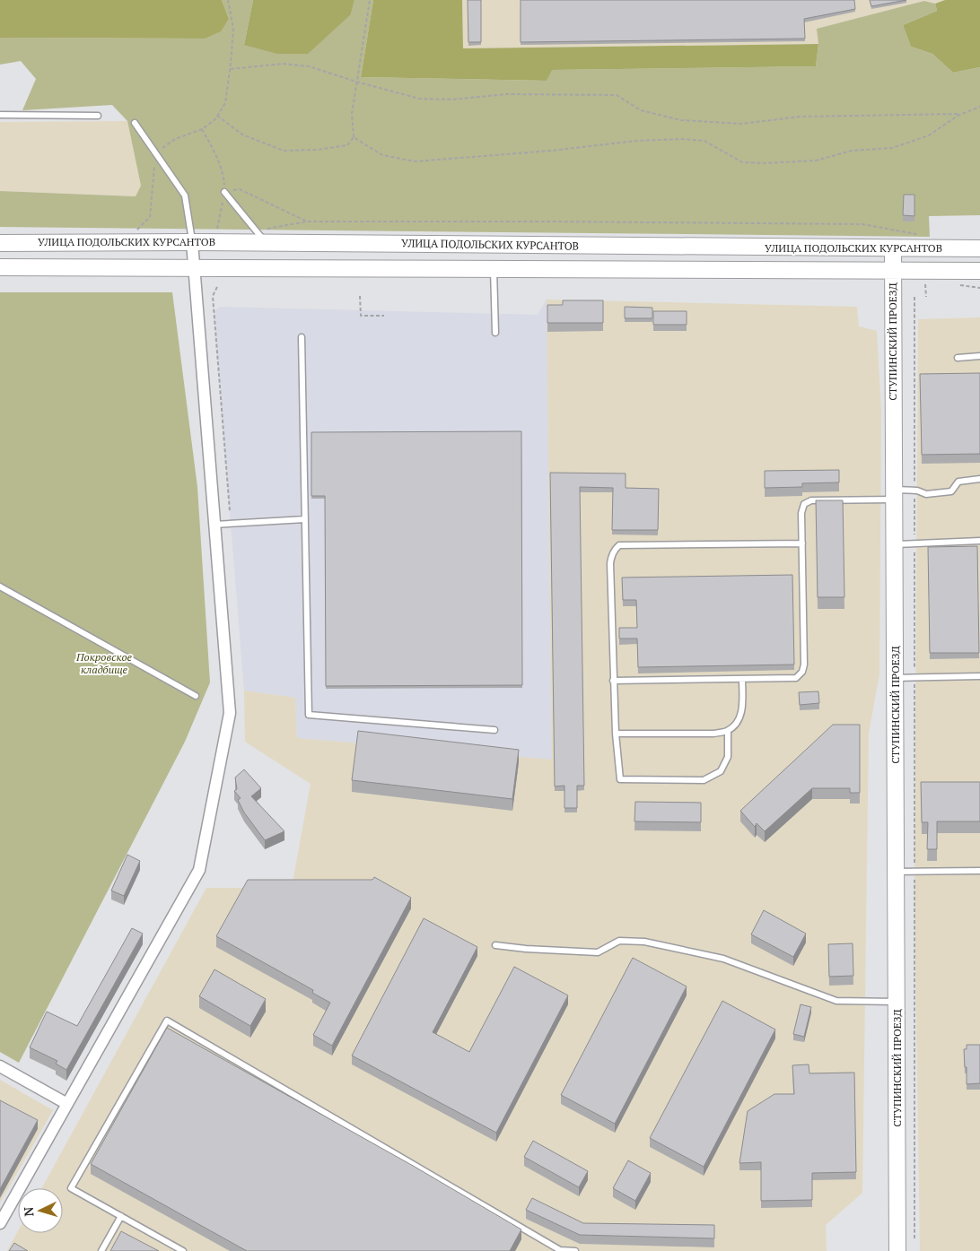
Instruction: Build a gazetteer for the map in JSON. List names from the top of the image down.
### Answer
{
  "streets": {
    "main road": ["УЛИЦА ПОДОЛЬСКИХ КУРСАНТОВ", "СТУПИНСКИЙ ПРОЕЗД"]
  },
  "crossings": [
    ["УЛИЦА ПОДОЛЬСКИХ КУРСАНТОВ", "СТУПИНСКИЙ ПРОЕЗД"]
  ],
  "parks": ["Покровское кладбище"],
  "north": "left"
}
